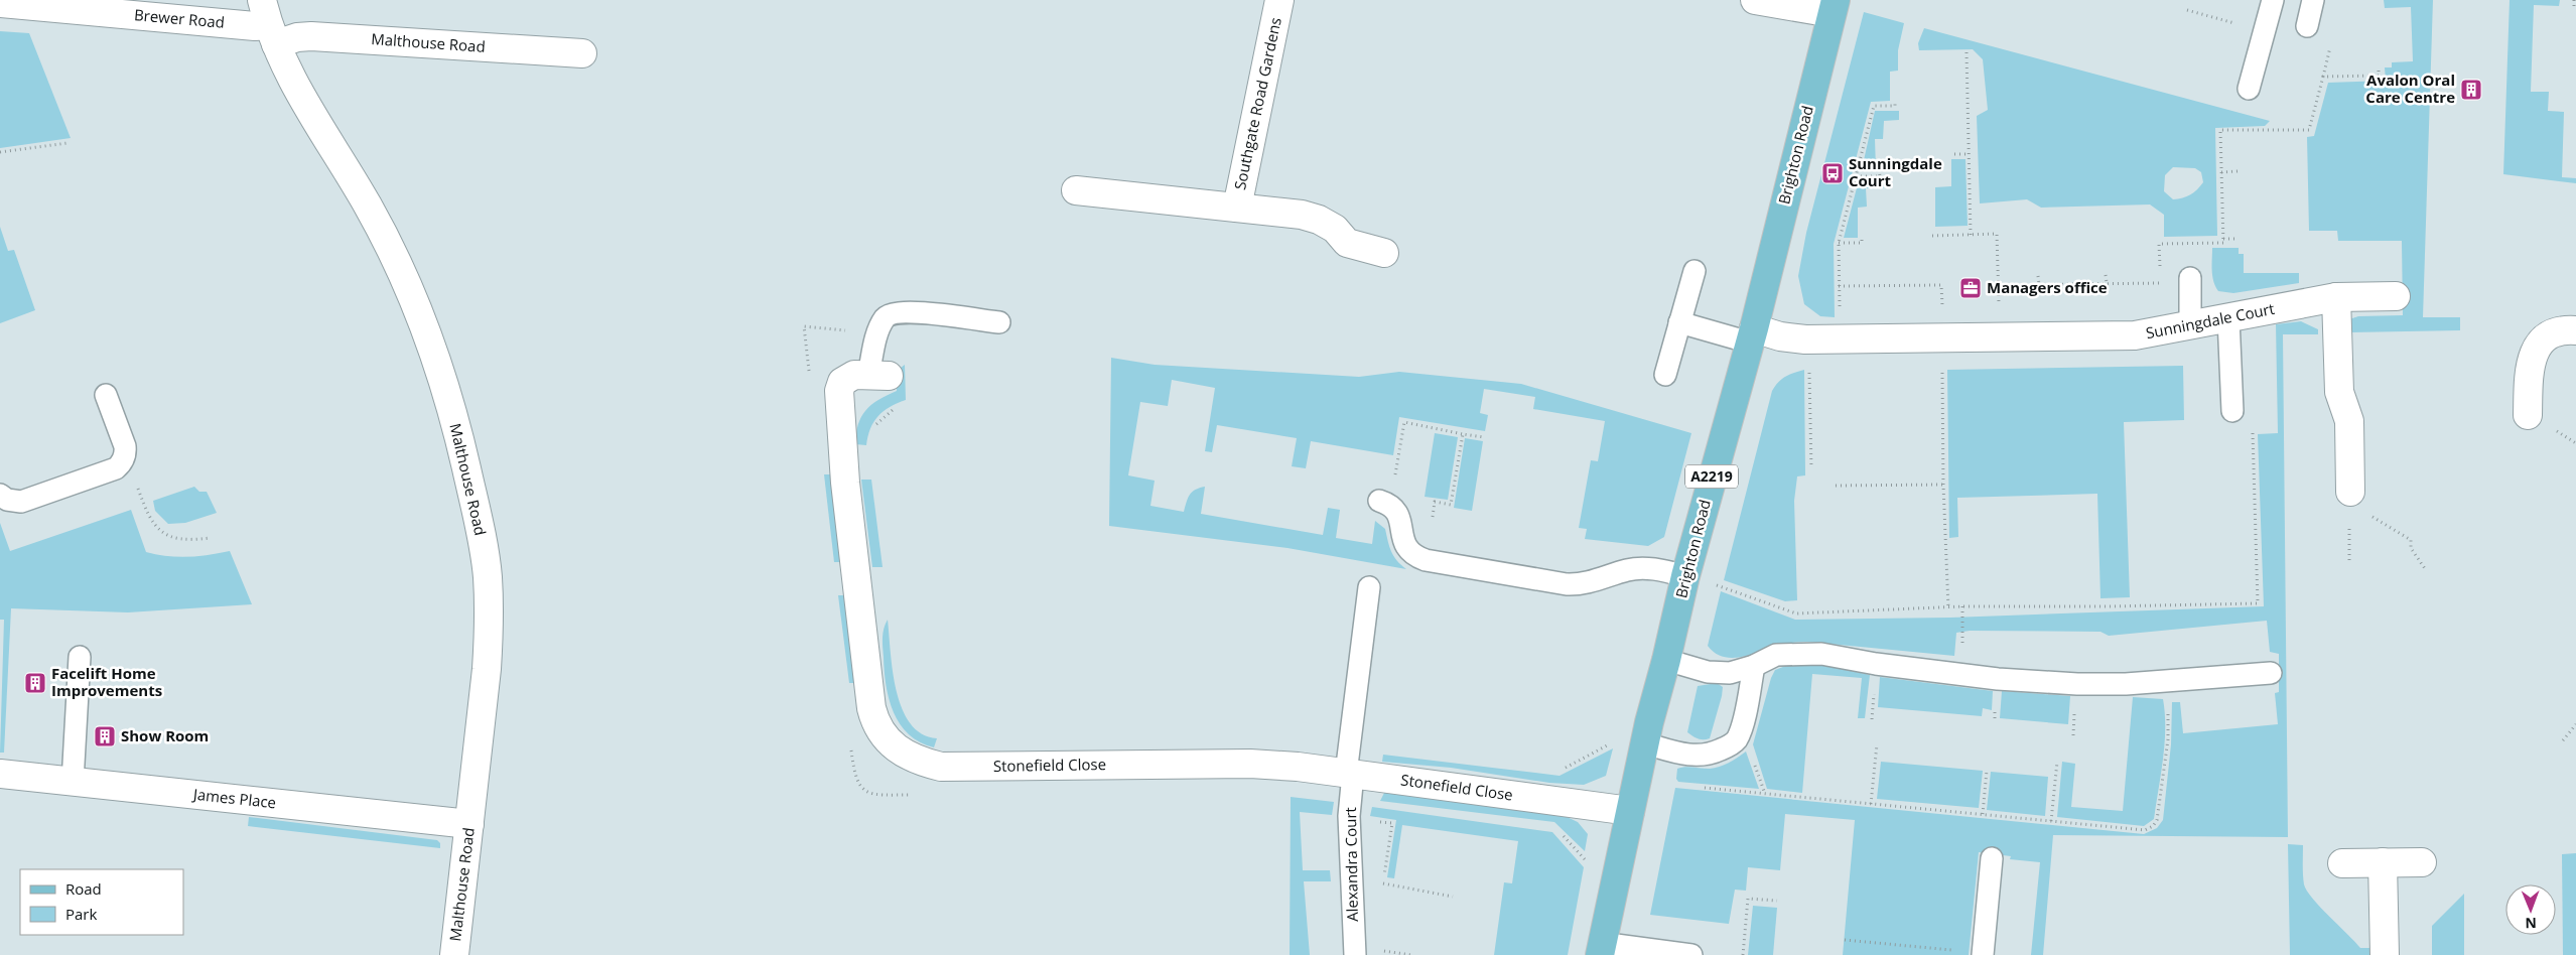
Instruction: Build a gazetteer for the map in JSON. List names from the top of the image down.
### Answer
{
  "streets": {
    "main road": ["Brighton Road", "A2219"],
    "street": [
      "Brewer Road",
      "Malthouse Road",
      "Southgate Road Gardens",
      "Sunningdale Court",
      "Stonefield Close",
      "James Place"
    ],
    "lane": ["Alexandra Court"]
  },
  "crossings": [
    ["Brewer Road", "Malthouse Road"],
    ["Malthouse Road", "James Place"],
    ["Brighton Road", "Sunningdale Court"],
    ["Brighton Road", "Stonefield Close"],
    ["Stonefield Close", "Alexandra Court"]
  ],
  "places": {
    "building": ["Avalon Oral Care Centre", "Facelift Home Improvements", "Show Room"],
    "bus stop": ["Sunningdale Court"],
    "office": ["Managers office"]
  },
  "legend": ["Road", "Park"],
  "north": "bottom"
}
